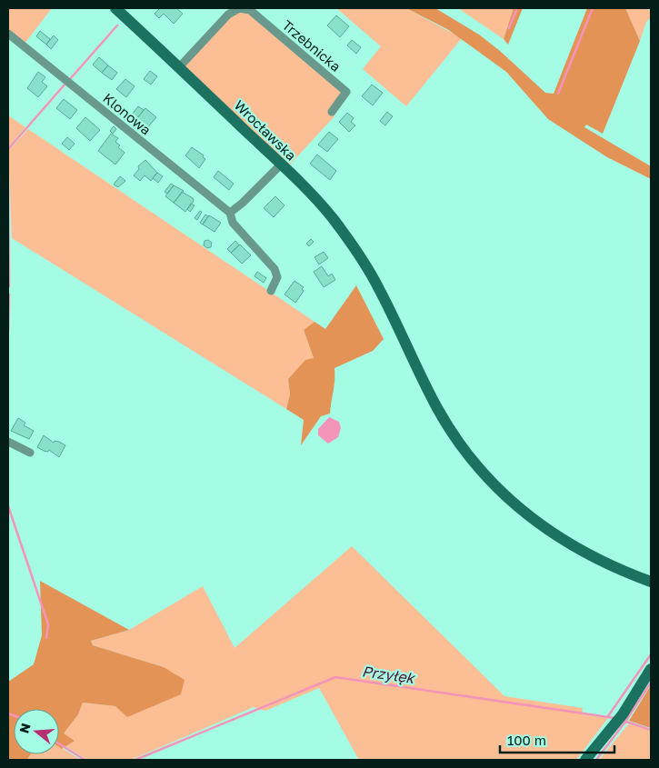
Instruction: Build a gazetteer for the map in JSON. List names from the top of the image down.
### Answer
{
  "streets": {
    "street": ["Trzebnicka", "Klonowa", "Wrocławska"]
  },
  "crossings": [
    ["Trzebnicka", "Wrocławska"]
  ],
  "water": ["Przyłęk"],
  "scale_bar": "100 m",
  "north": "left"
}
